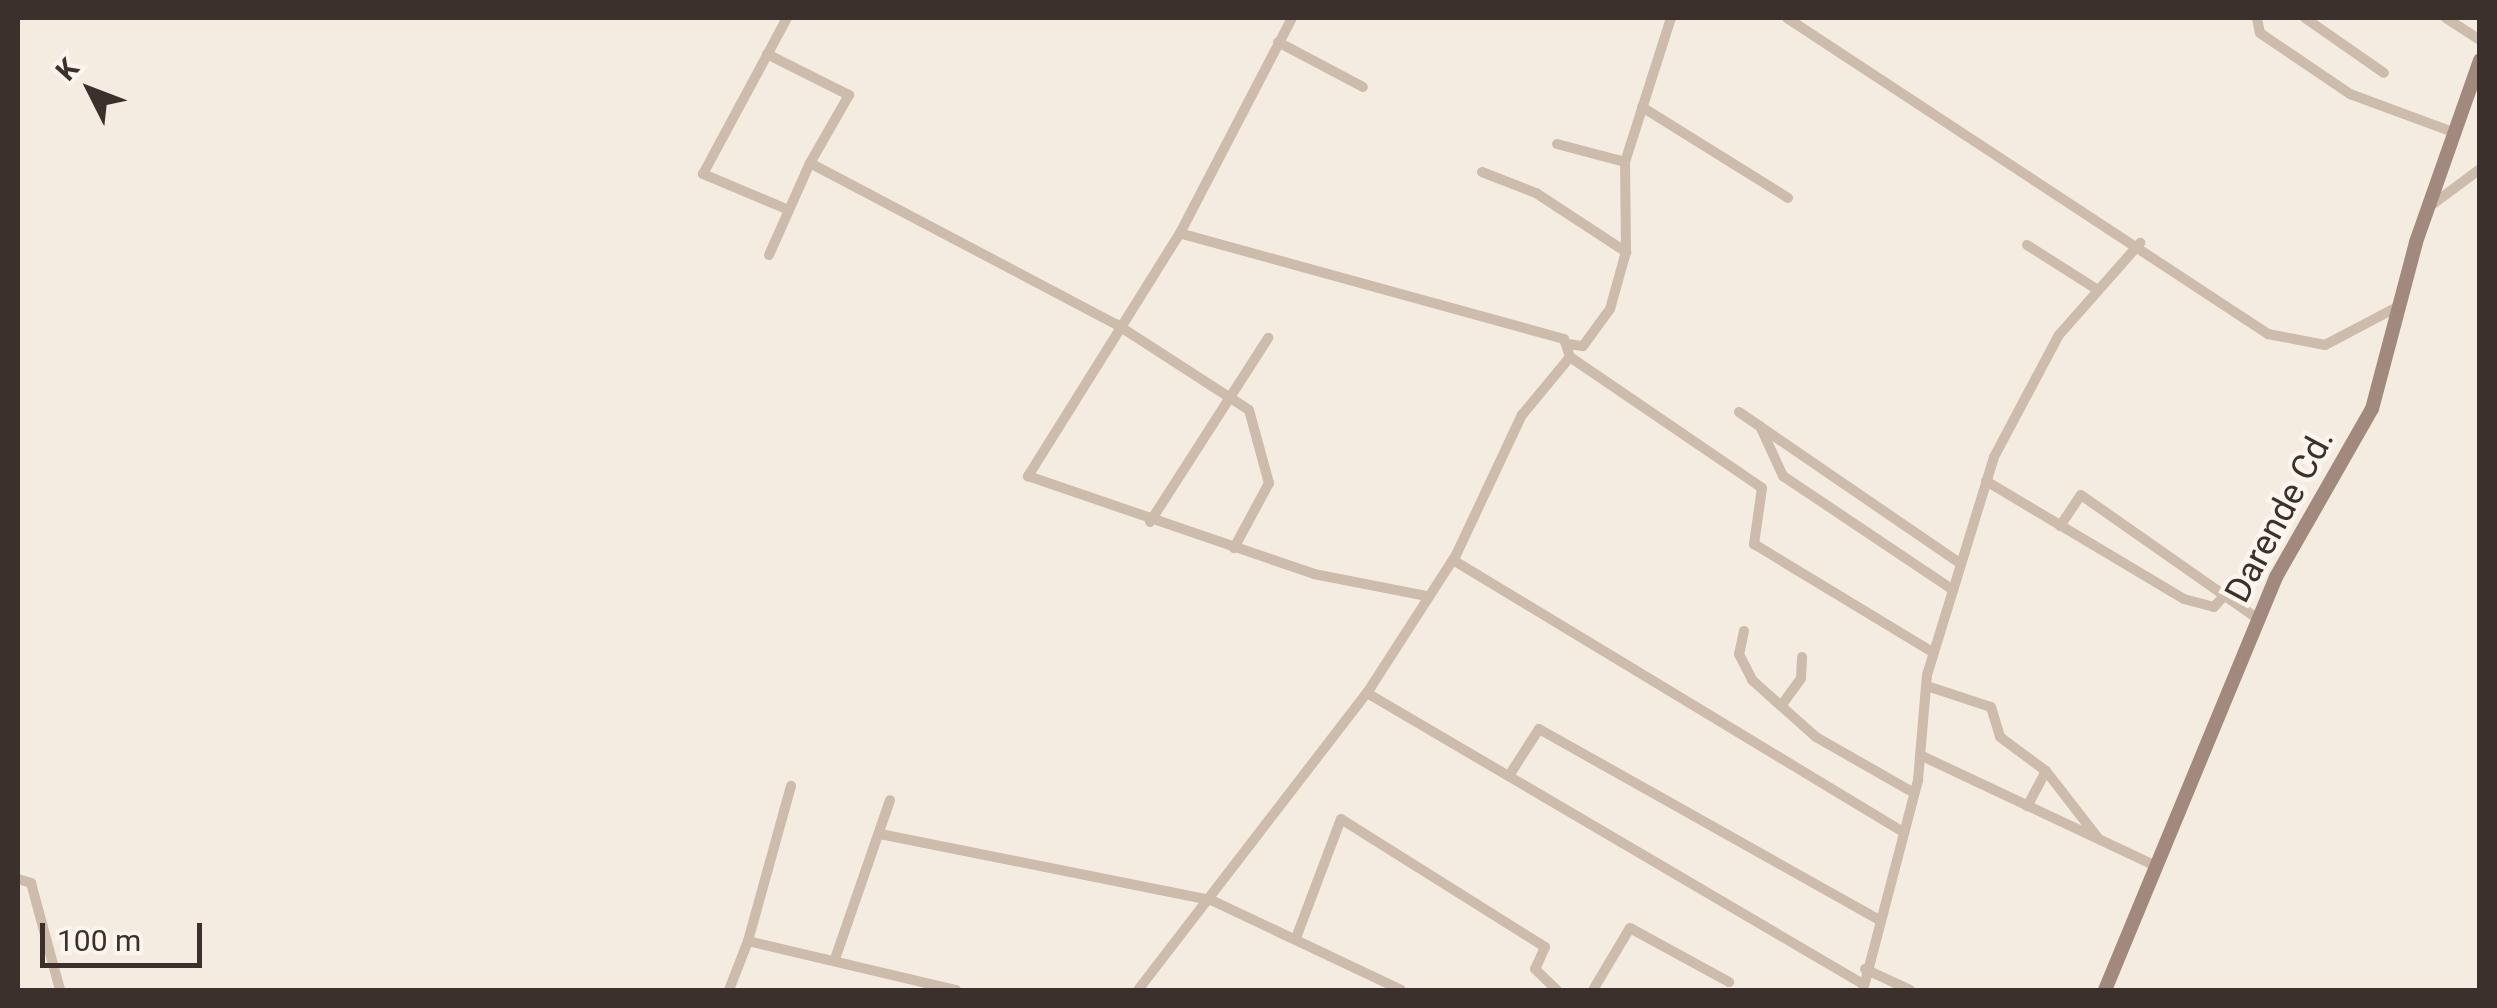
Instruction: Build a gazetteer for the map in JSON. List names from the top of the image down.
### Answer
{
  "streets": {
    "street": ["Darende Cd."]
  },
  "scale_bar": "100 m",
  "north": "top left"
}
